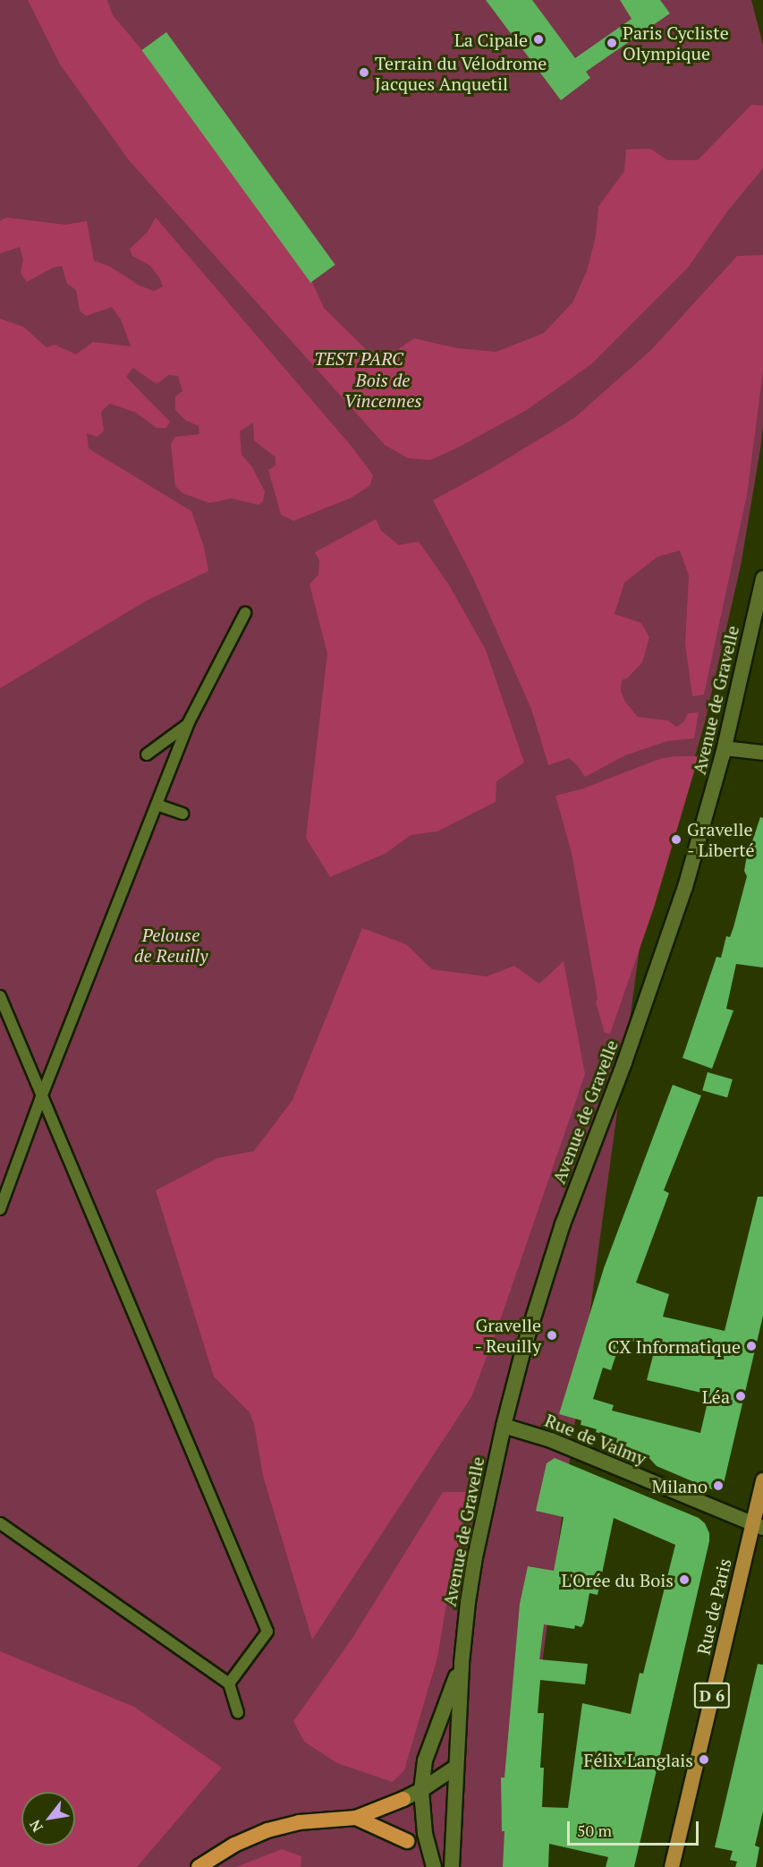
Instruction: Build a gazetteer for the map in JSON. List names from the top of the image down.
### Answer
{
  "streets": {
    "main road": ["Rue de Paris", "D 6"],
    "street": ["Avenue de Gravelle", "Rue de Valmy"]
  },
  "crossings": [
    ["Avenue de Gravelle", "Rue de Valmy"],
    ["Rue de Valmy", "Rue de Paris"]
  ],
  "parks": ["TEST PARC", "Bois de Vincennes", "Pelouse de Reuilly"],
  "places": [
    "La Cipale",
    "Paris Cycliste Olympique",
    "Terrain du Vélodrome Jacques Anquetil",
    "Gravelle - Liberté",
    "Gravelle - Reuilly",
    "CX Informatique",
    "Léa",
    "Milano",
    "L'Orée du Bois",
    "Félix Langlais"
  ],
  "scale_bar": "50 m",
  "north": "bottom left"
}
